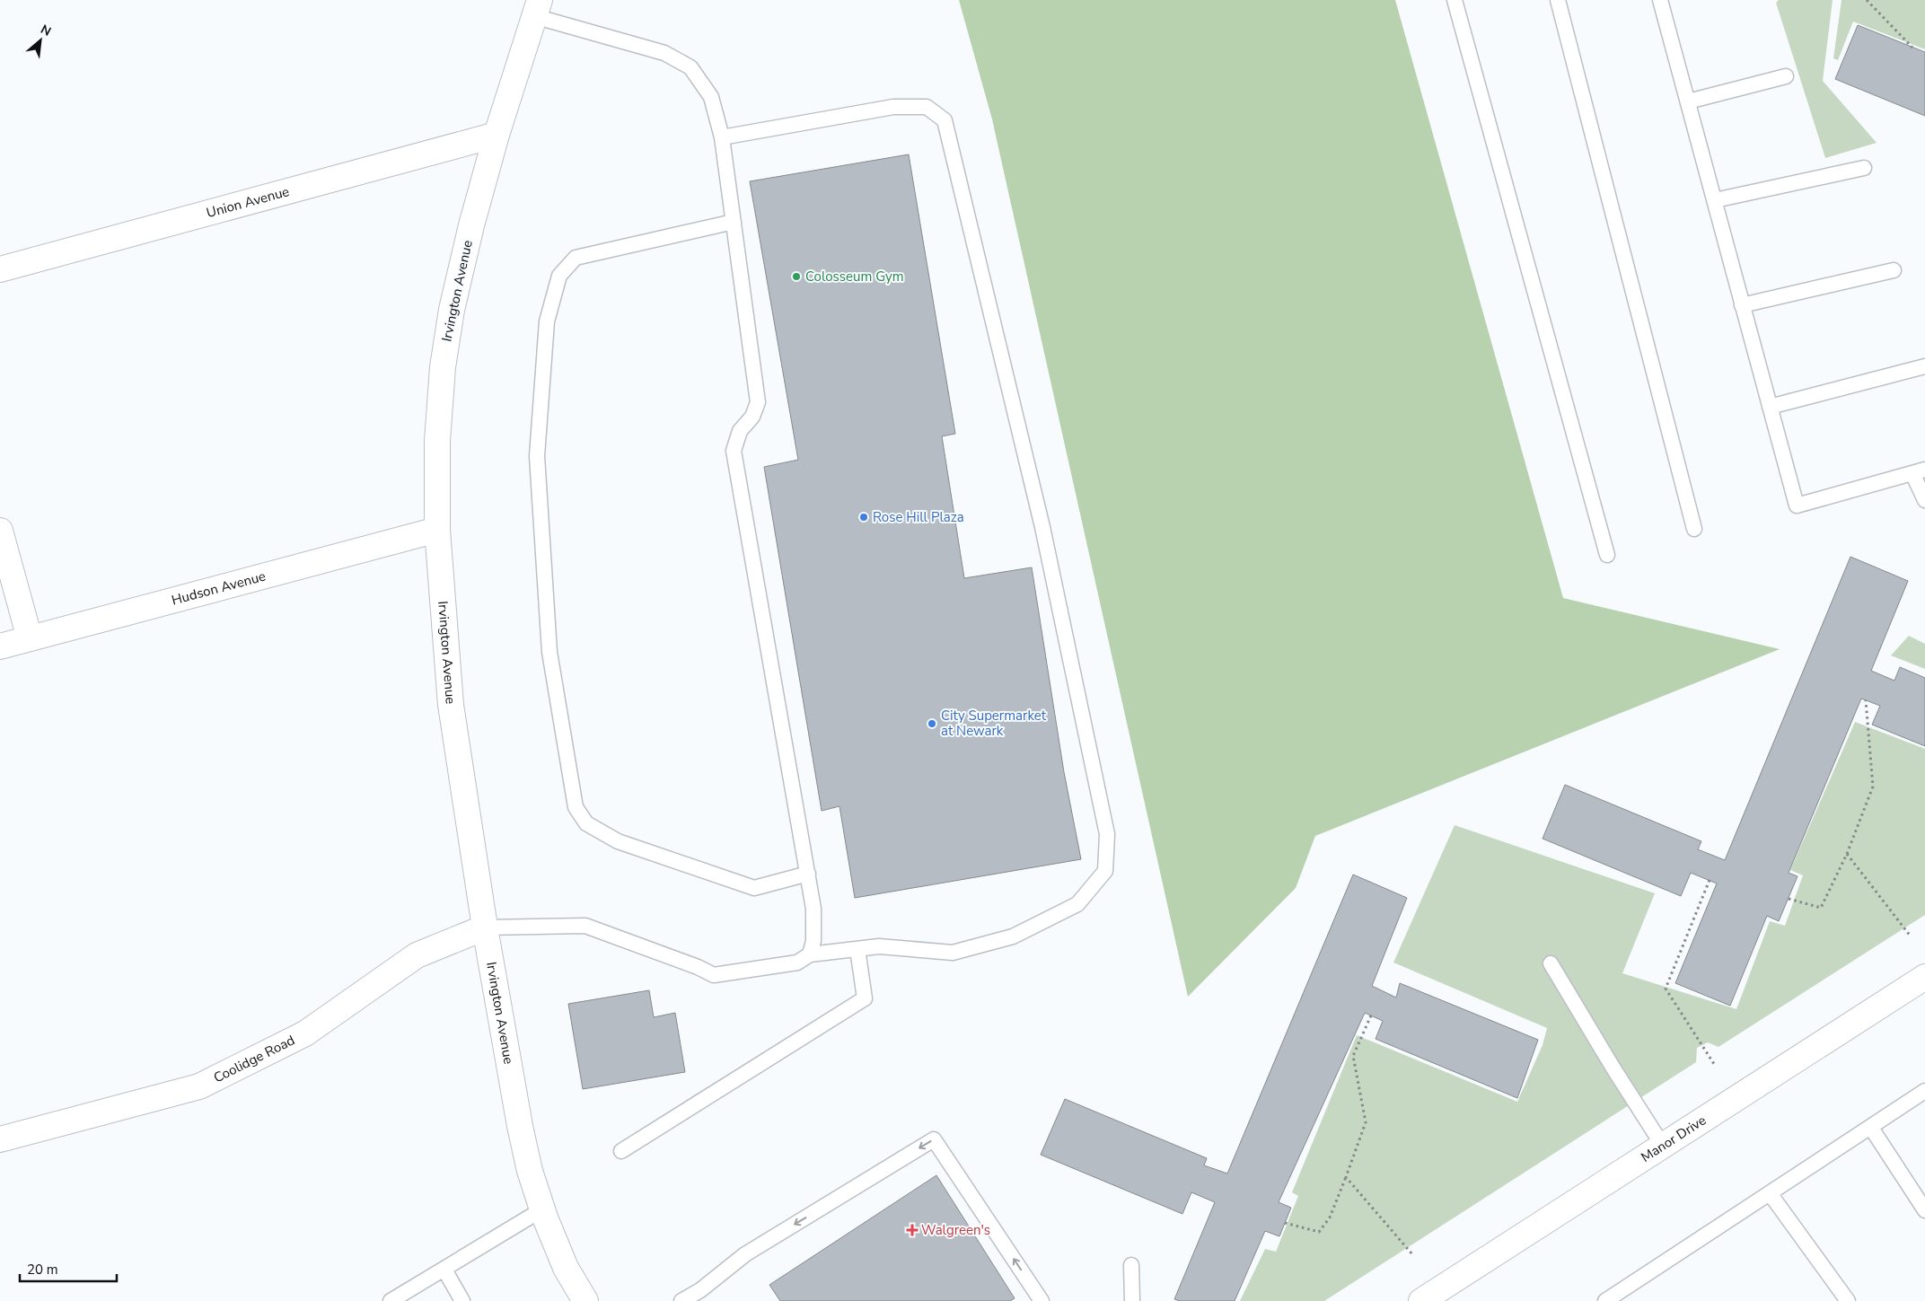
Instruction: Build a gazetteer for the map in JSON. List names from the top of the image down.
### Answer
{
  "streets": {
    "street": [
      "Union Avenue",
      "Irvington Avenue",
      "Hudson Avenue",
      "Coolidge Road",
      "Manor Drive"
    ]
  },
  "crossings": [
    ["Union Avenue", "Irvington Avenue"],
    ["Irvington Avenue", "Hudson Avenue"],
    ["Irvington Avenue", "Coolidge Road"]
  ],
  "places": {
    "other": ["Colosseum Gym", "Rose Hill Plaza", "City Supermarket at Newark"],
    "health": ["Walgreen's"]
  },
  "scale_bar": "20 m",
  "north": "top right"
}
